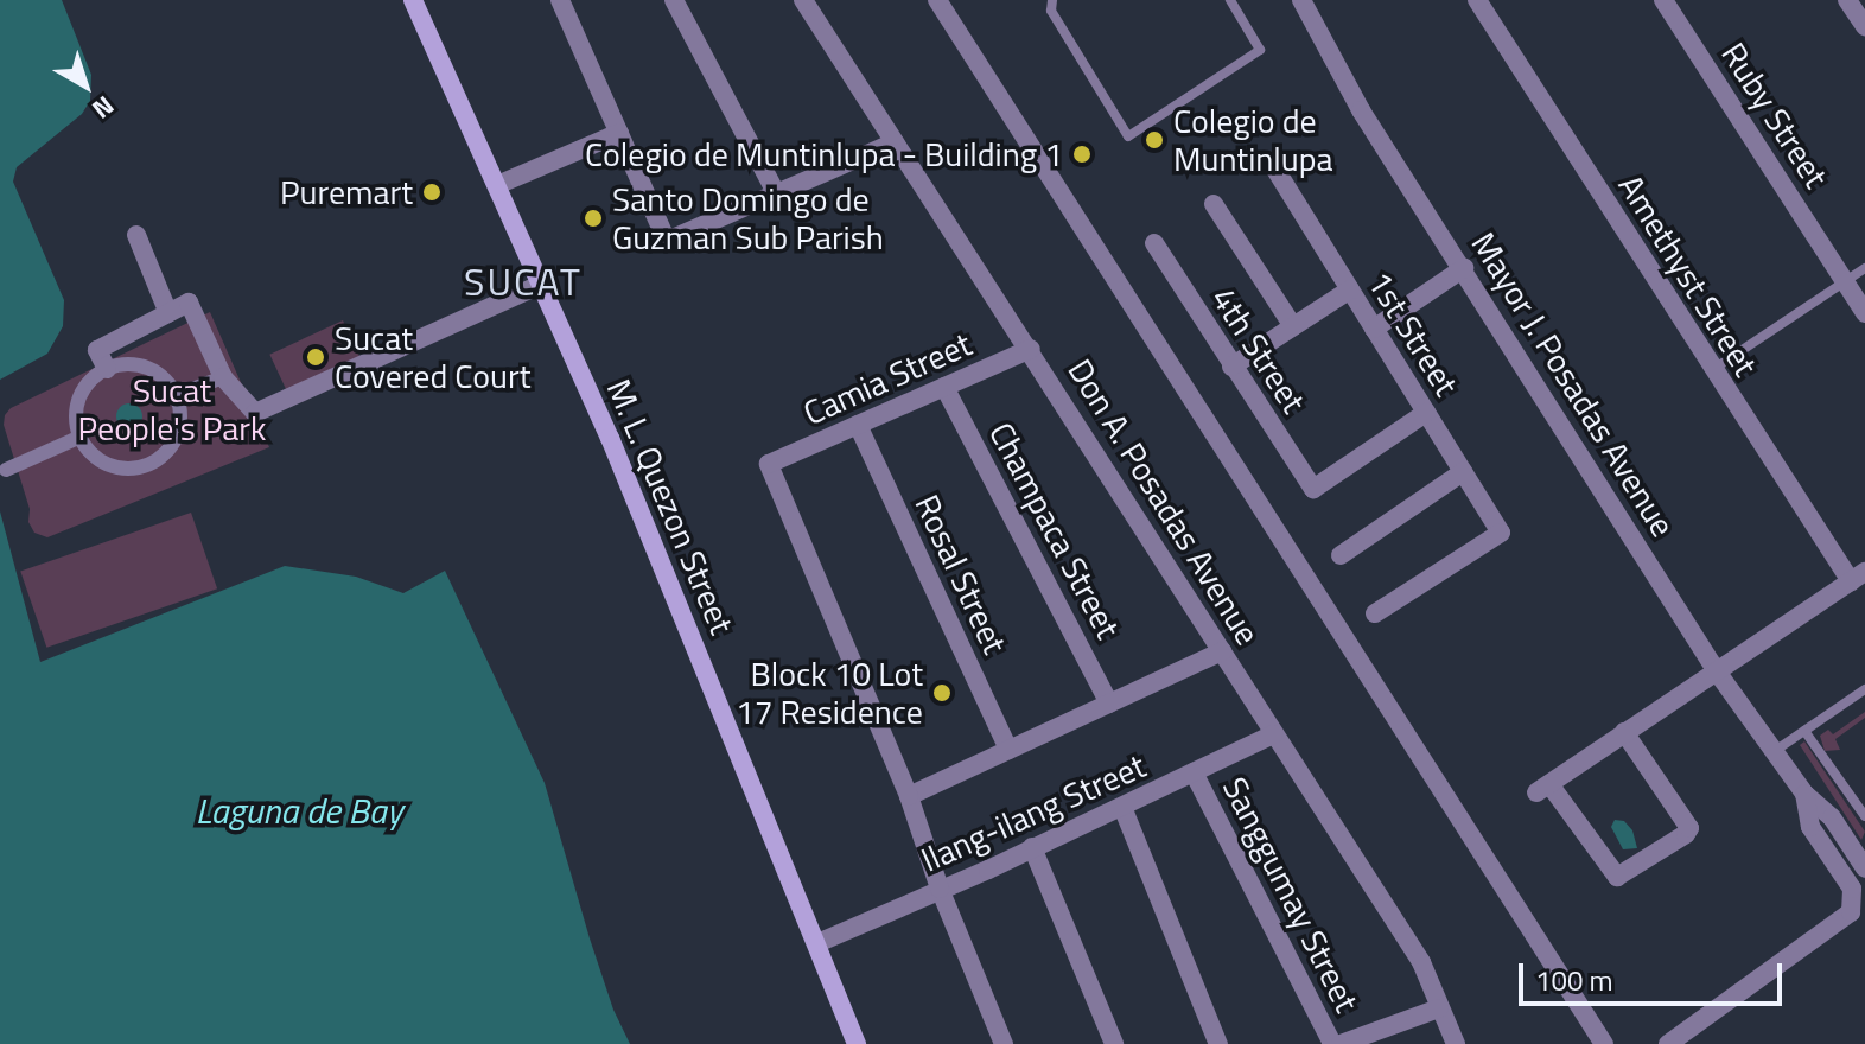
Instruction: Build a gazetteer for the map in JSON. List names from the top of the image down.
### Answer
{
  "streets": {
    "main road": ["M. L. Quezon Street"],
    "street": [
      "Ruby Street",
      "Amethyst Street",
      "1st Street",
      "4th Street",
      "Camia Street",
      "Mayor J. Posadas Avenue",
      "Don A. Posadas Avenue",
      "Champaca Street",
      "Rosal Street",
      "Ilang-ilang Street",
      "Sanggumay Street"
    ]
  },
  "crossings": [
    ["1st Street", "4th Street"],
    ["Camia Street", "Don A. Posadas Avenue"],
    ["Camia Street", "Champaca Street"],
    ["Camia Street", "Rosal Street"],
    ["Don A. Posadas Avenue", "Ilang-ilang Street"],
    ["M. L. Quezon Street", "Ilang-ilang Street"],
    ["Ilang-ilang Street", "Sanggumay Street"]
  ],
  "districts": ["SUCAT"],
  "water": ["Laguna de Bay"],
  "parks": ["Sucat People's Park"],
  "places": [
    "Colegio de Muntinlupa",
    "Colegio de Muntinlupa - Building 1",
    "Puremart",
    "Santo Domingo de Guzman Sub Parish",
    "Sucat Covered Court",
    "Block 10 Lot 17 Residence"
  ],
  "scale_bar": "100 m",
  "north": "bottom right"
}
